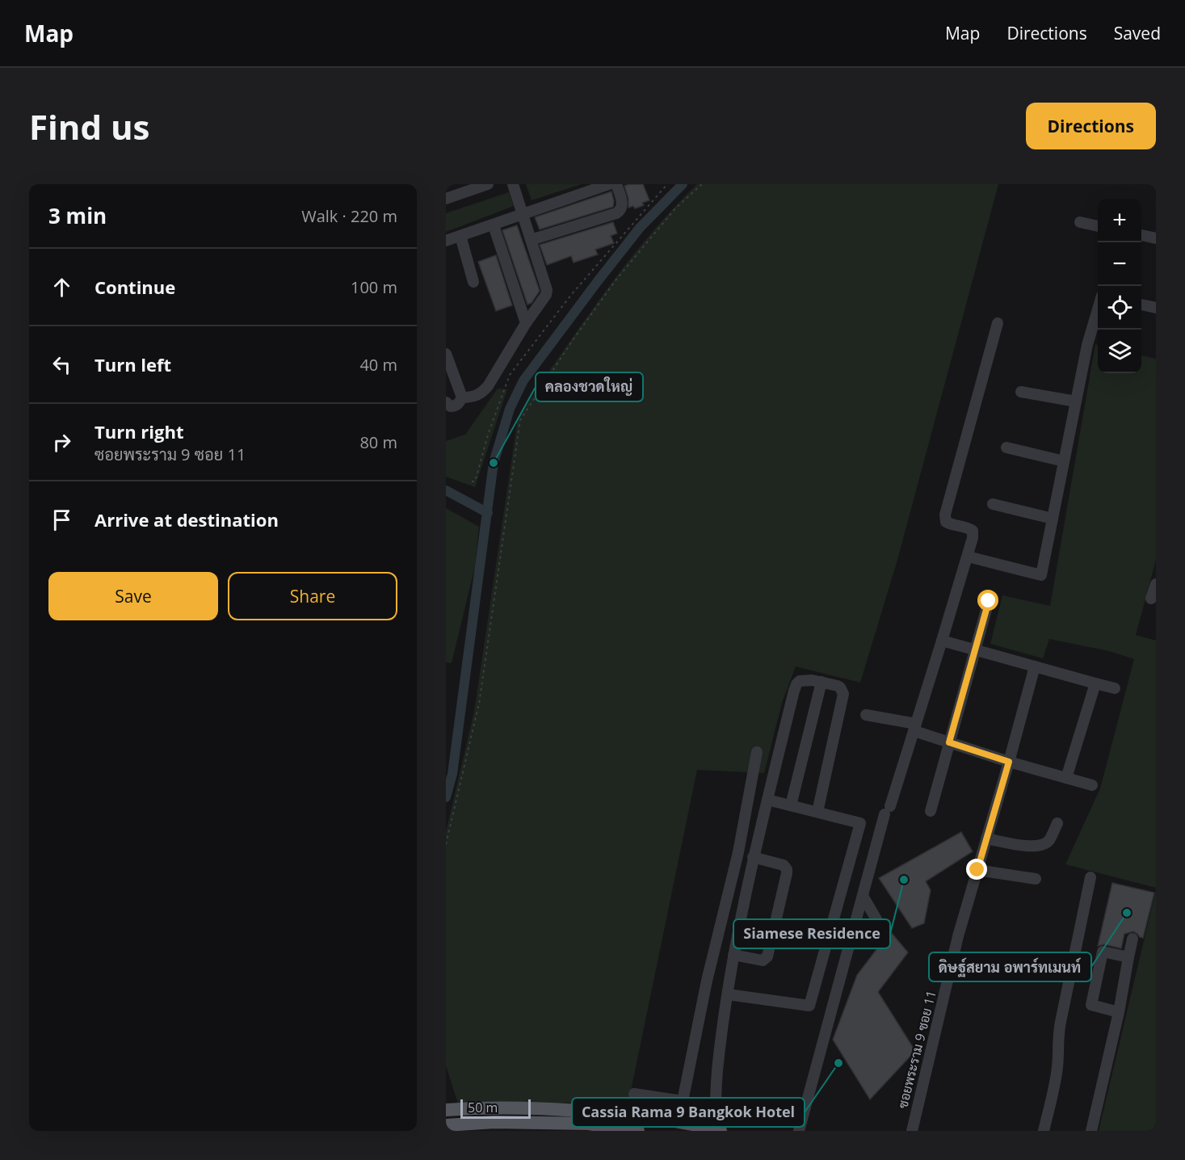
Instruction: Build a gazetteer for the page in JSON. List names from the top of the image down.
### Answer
{
  "streets": {
    "street": ["ซอยพระราม 9 ซอย 11"]
  },
  "places": [
    "คลองชวดใหญ่",
    "Siamese Residence",
    "ดิษฐ์สยาม อพาร์ทเมนท์",
    "Cassia Rama 9 Bangkok Hotel"
  ],
  "scale_bar": "50 m",
  "page": {
    "header": "Map",
    "nav": ["Map", "Directions", "Saved"],
    "buttons": [
      "Directions",
      ["Save", "Share"]
    ],
    "title": "Find us",
    "heading": ["3 min", "Walk · 220 m"],
    "map_buttons": ["+", "−"],
    "list": [
      ["Continue", "100 m"],
      ["Turn left", "40 m"],
      ["Turn right", "ซอยพระราม 9 ซอย 11", "80 m"],
      "Arrive at destination"
    ],
    "scale": "50 m"
  }
}
